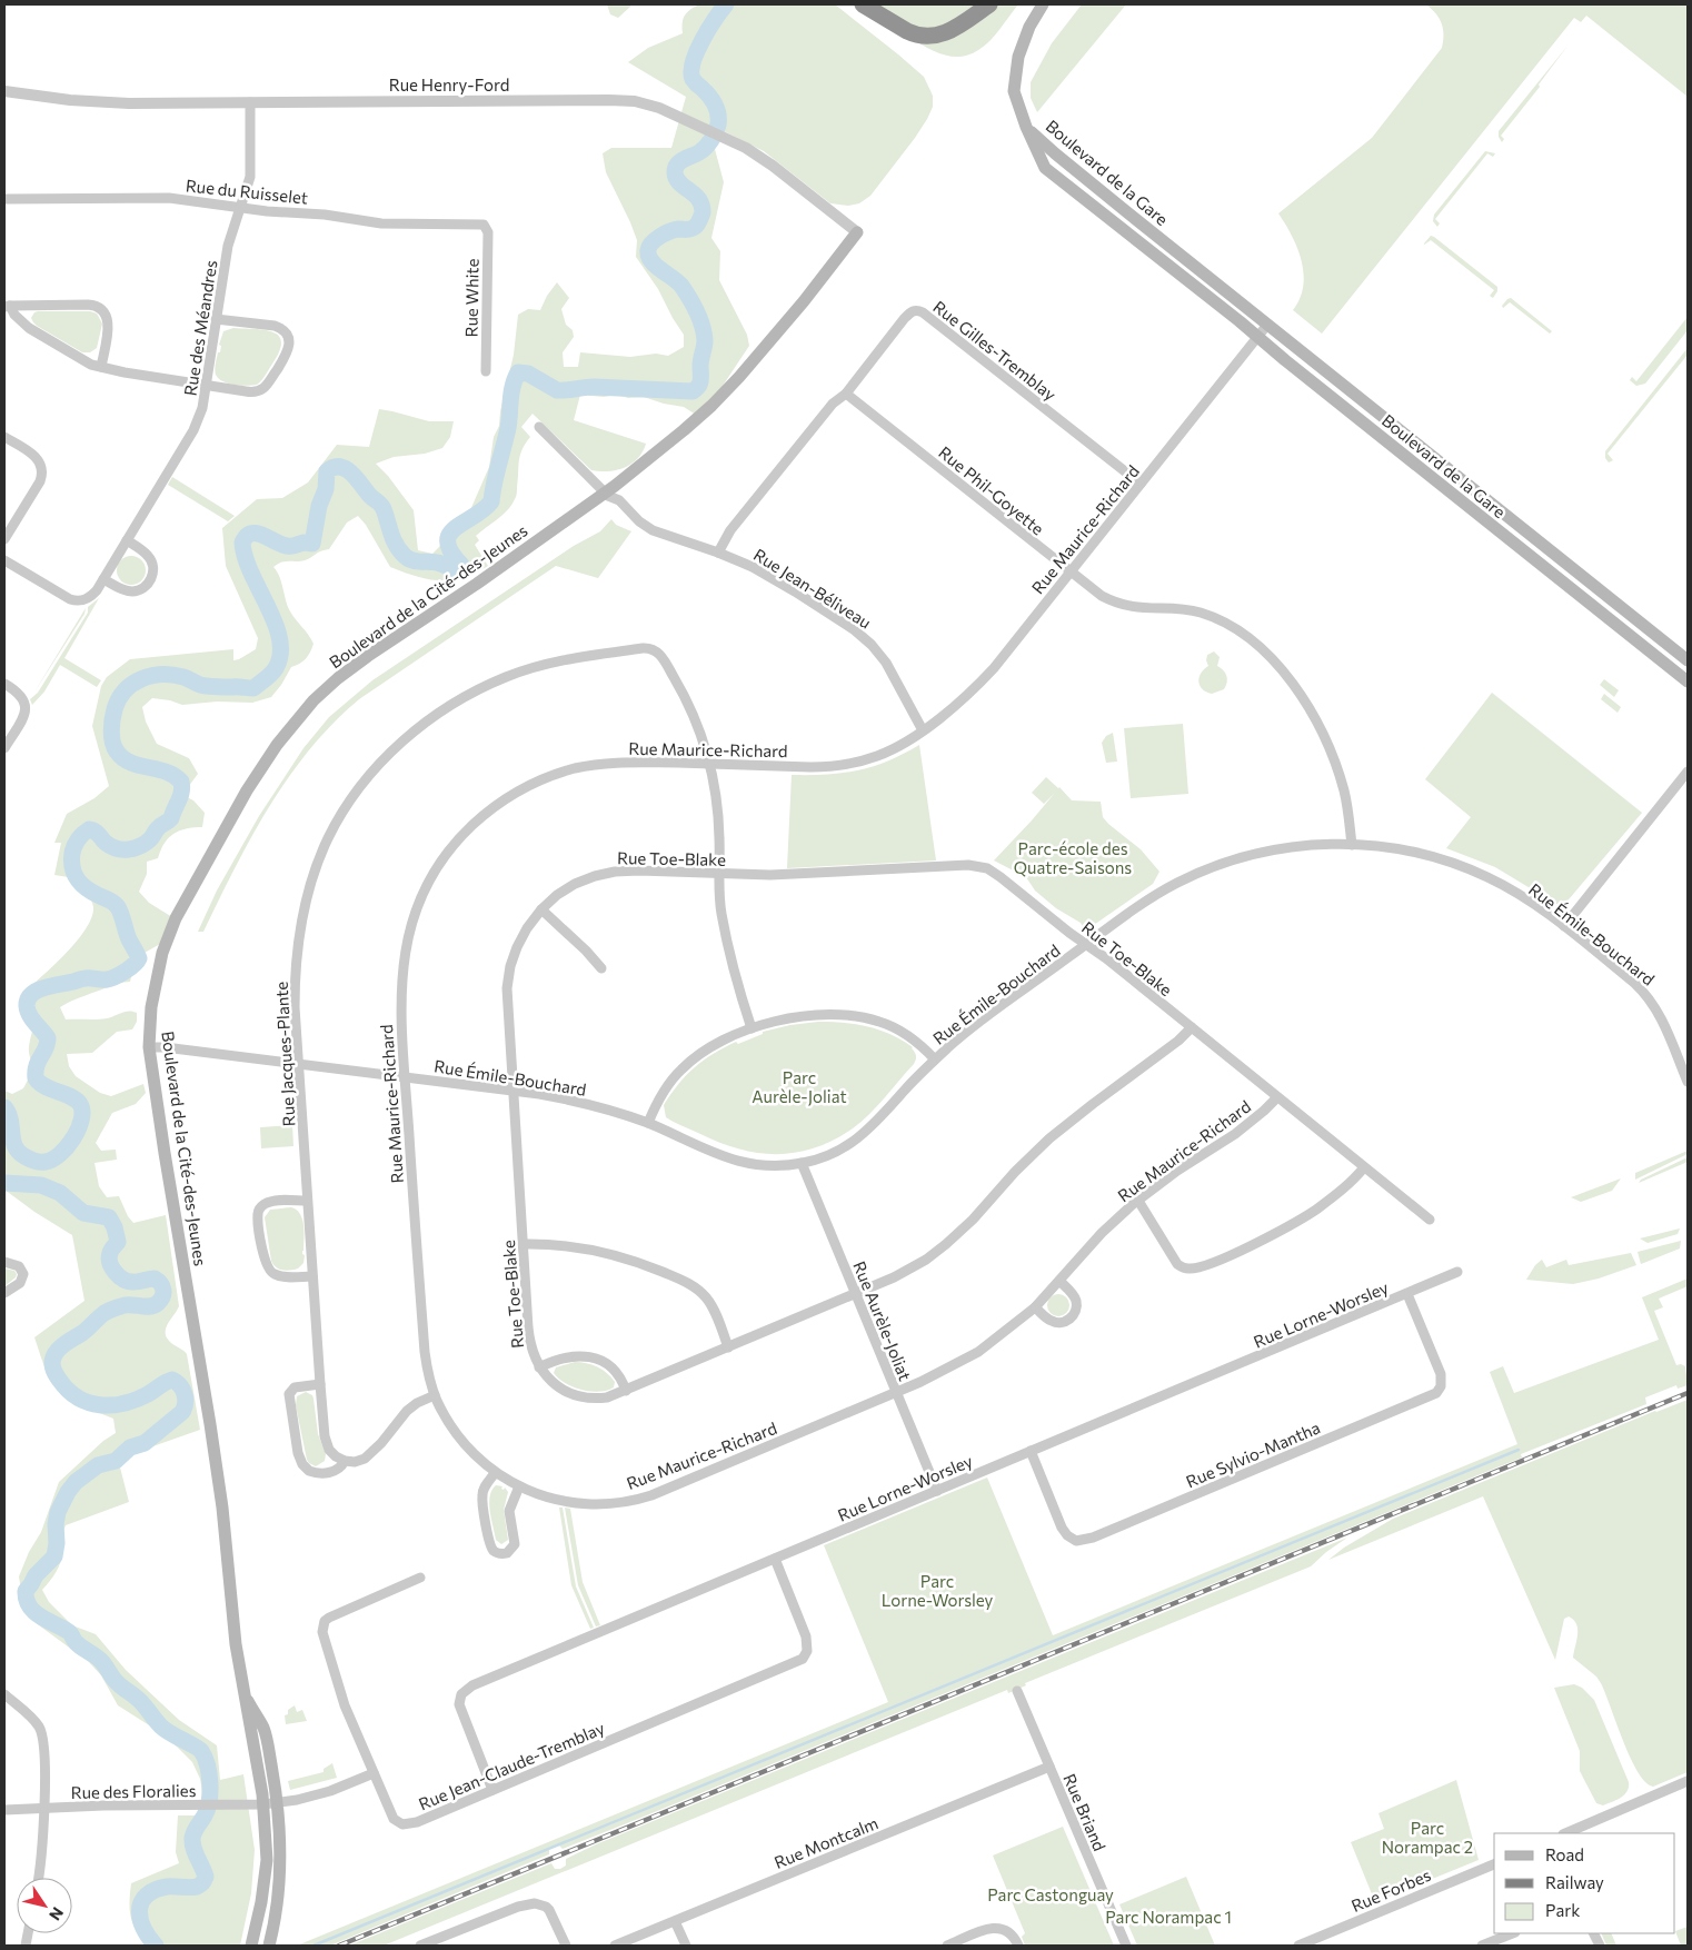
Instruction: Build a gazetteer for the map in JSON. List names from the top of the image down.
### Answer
{
  "streets": {
    "main road": ["Boulevard de la Gare", "Boulevard de la Cité-des-Jeunes"],
    "street": [
      "Rue Henry-Ford",
      "Rue du Ruisselet",
      "Rue White",
      "Rue des Méandres",
      "Rue Gilles-Tremblay",
      "Rue Phil-Goyette",
      "Rue Maurice-Richard",
      "Rue Jean-Béliveau",
      "Rue Toe-Blake",
      "Rue Émile-Bouchard",
      "Rue Jacques-Plante",
      "Rue Lorne-Worsley",
      "Rue Aurèle-Joliat",
      "Rue Sylvio-Mantha",
      "Rue Jean-Claude-Tremblay",
      "Rue des Floralies",
      "Rue Briand",
      "Rue Montcalm",
      "Rue Forbes"
    ]
  },
  "crossings": [
    ["Rue Henry-Ford", "Rue des Méandres"],
    ["Rue Henry-Ford", "Boulevard de la Cité-des-Jeunes"],
    ["Boulevard de la Gare", "Rue Maurice-Richard"],
    ["Rue du Ruisselet", "Rue White"],
    ["Rue du Ruisselet", "Rue des Méandres"],
    ["Rue Gilles-Tremblay", "Rue Phil-Goyette"],
    ["Rue Gilles-Tremblay", "Rue Maurice-Richard"],
    ["Rue Phil-Goyette", "Rue Maurice-Richard"],
    ["Rue Phil-Goyette", "Rue Émile-Bouchard"],
    ["Rue Maurice-Richard", "Rue Jean-Béliveau"],
    ["Rue Maurice-Richard", "Rue Toe-Blake"],
    ["Rue Maurice-Richard", "Rue Émile-Bouchard"],
    ["Rue Maurice-Richard", "Rue Jacques-Plante"],
    ["Rue Maurice-Richard", "Rue Aurèle-Joliat"],
    ["Rue Jean-Béliveau", "Boulevard de la Cité-des-Jeunes"],
    ["Boulevard de la Cité-des-Jeunes", "Rue Émile-Bouchard"],
    ["Boulevard de la Cité-des-Jeunes", "Rue des Floralies"],
    ["Rue Toe-Blake", "Rue Émile-Bouchard"],
    ["Rue Toe-Blake", "Rue Jacques-Plante"],
    ["Rue Toe-Blake", "Rue Aurèle-Joliat"],
    ["Rue Émile-Bouchard", "Rue Jacques-Plante"],
    ["Rue Émile-Bouchard", "Rue Aurèle-Joliat"],
    ["Rue Lorne-Worsley", "Rue Aurèle-Joliat"],
    ["Rue Lorne-Worsley", "Rue Sylvio-Mantha"],
    ["Rue Lorne-Worsley", "Rue Jean-Claude-Tremblay"],
    ["Rue Jean-Claude-Tremblay", "Rue des Floralies"],
    ["Rue Briand", "Rue Montcalm"]
  ],
  "parks": [
    "Parc-école des Quatre-Saisons",
    "Parc Aurèle-Joliat",
    "Parc Lorne-Worsley",
    "Parc Norampac 2",
    "Parc Castonguay",
    "Parc Norampac 1"
  ],
  "legend": ["Road", "Railway", "Park"],
  "north": "bottom right"
}
